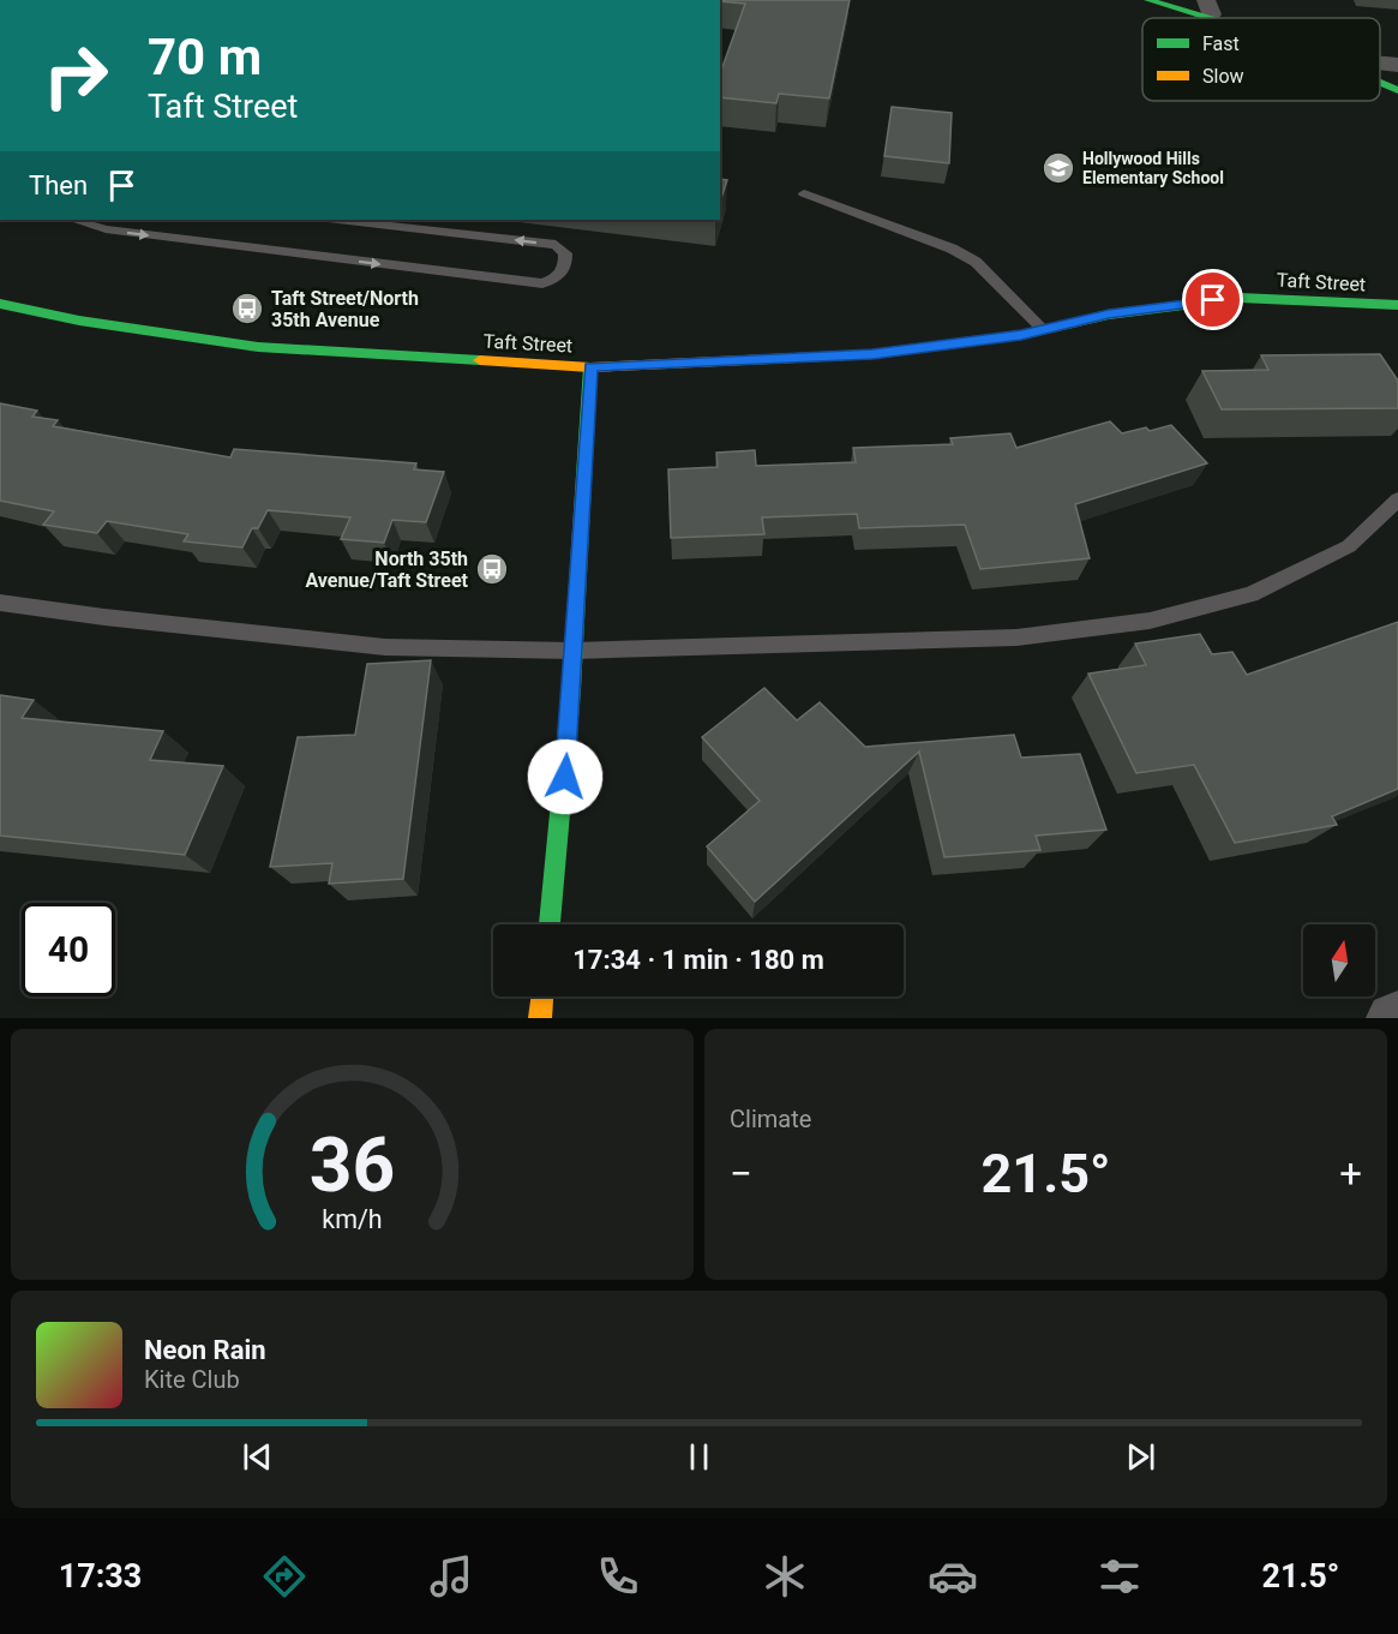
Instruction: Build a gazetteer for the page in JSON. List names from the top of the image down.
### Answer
{
  "streets": {
    "street": ["Taft Street"]
  },
  "places": {
    "school or university": ["Hollywood Hills Elementary School"],
    "bus stop": ["Taft Street/North 35th Avenue", "North 35th Avenue/Taft Street"]
  },
  "legend": ["Fast", "Slow"],
  "north": "top",
  "page": {
    "turn": ["70 m", "Taft Street"],
    "then": "Then",
    "limit": "40",
    "trip": "17:34 · 1 min · 180 m",
    "tile": "Climate",
    "heat": ["−", "21.5°", "+"],
    "song": ["Neon Rain", "Kite Club"],
    "tabs": ["17:33", "21.5°"],
    "gauge": ["36", "km/h"]
  }
}
